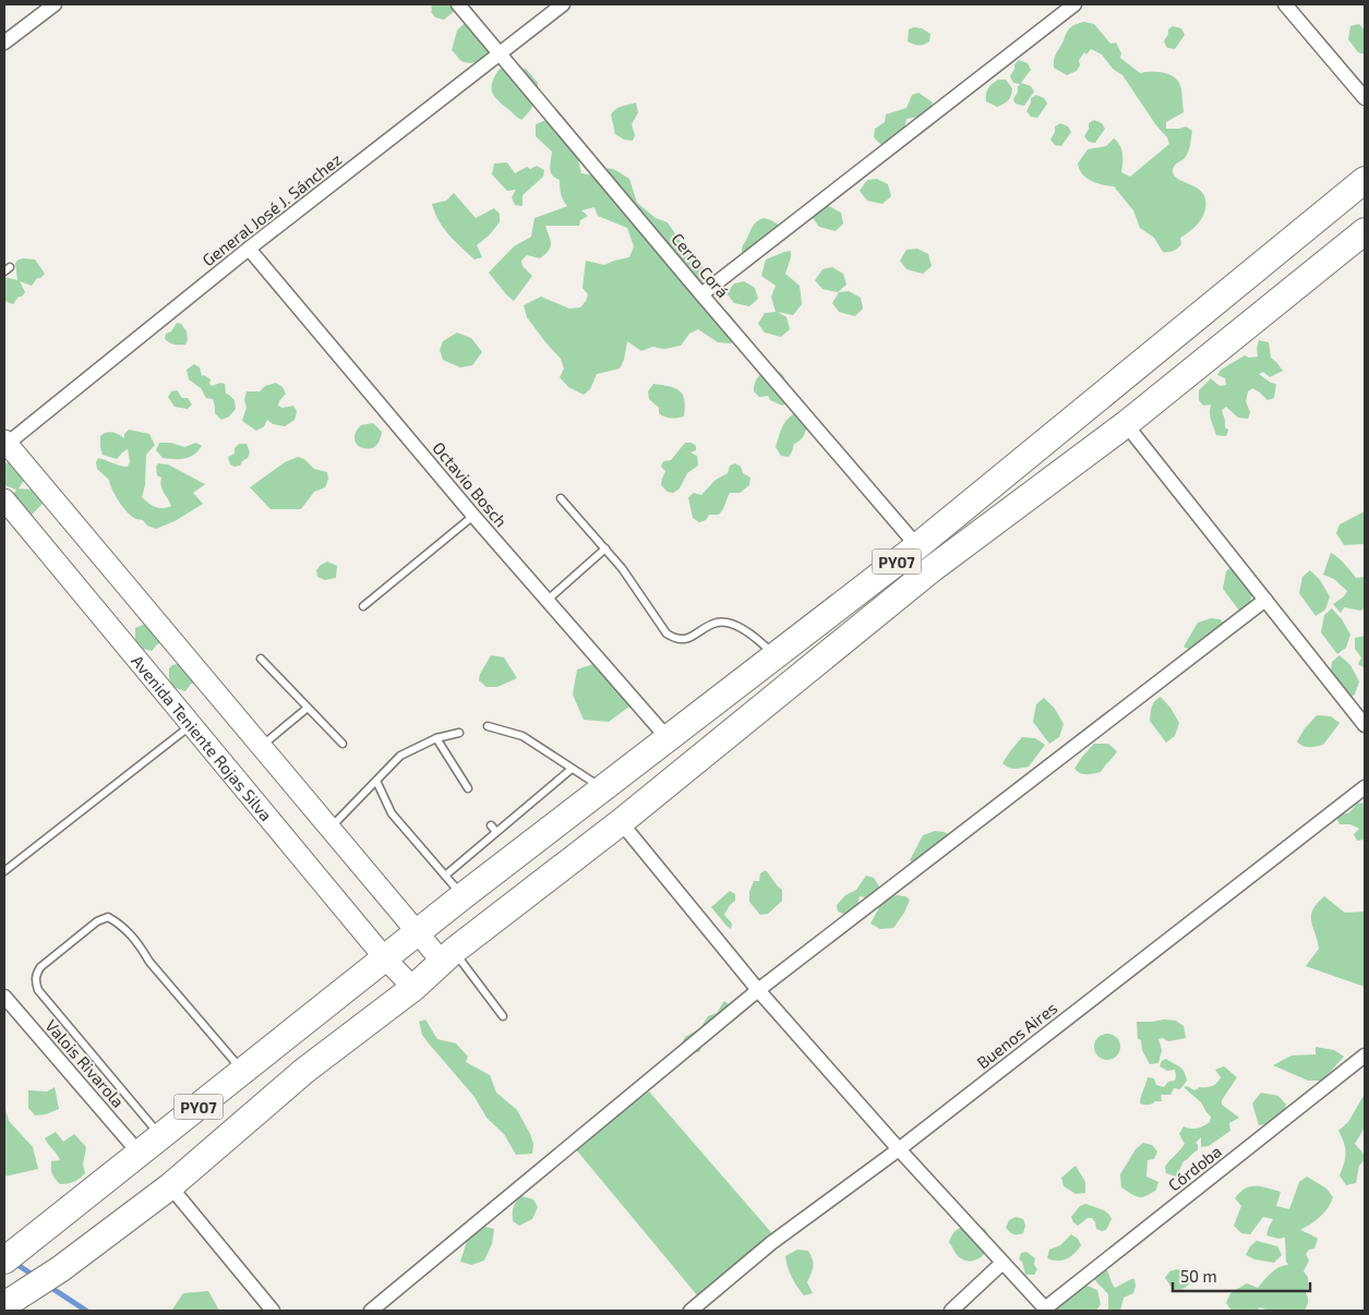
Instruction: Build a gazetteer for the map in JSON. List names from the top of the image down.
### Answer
{
  "streets": {
    "highway": ["PY07"],
    "street": [
      "General José J. Sánchez",
      "Cerro Corá",
      "Octavio Bosch",
      "Avenida Teniente Rojas Silva",
      "Buenos Aires",
      "Valois Rivarola",
      "Córdoba"
    ]
  },
  "crossings": [
    ["General José J. Sánchez", "Cerro Corá"],
    ["General José J. Sánchez", "Octavio Bosch"],
    ["Cerro Corá", "PY07"],
    ["Octavio Bosch", "PY07"],
    ["PY07", "Avenida Teniente Rojas Silva"],
    ["PY07", "Valois Rivarola"]
  ],
  "scale_bar": "50 m"
}
